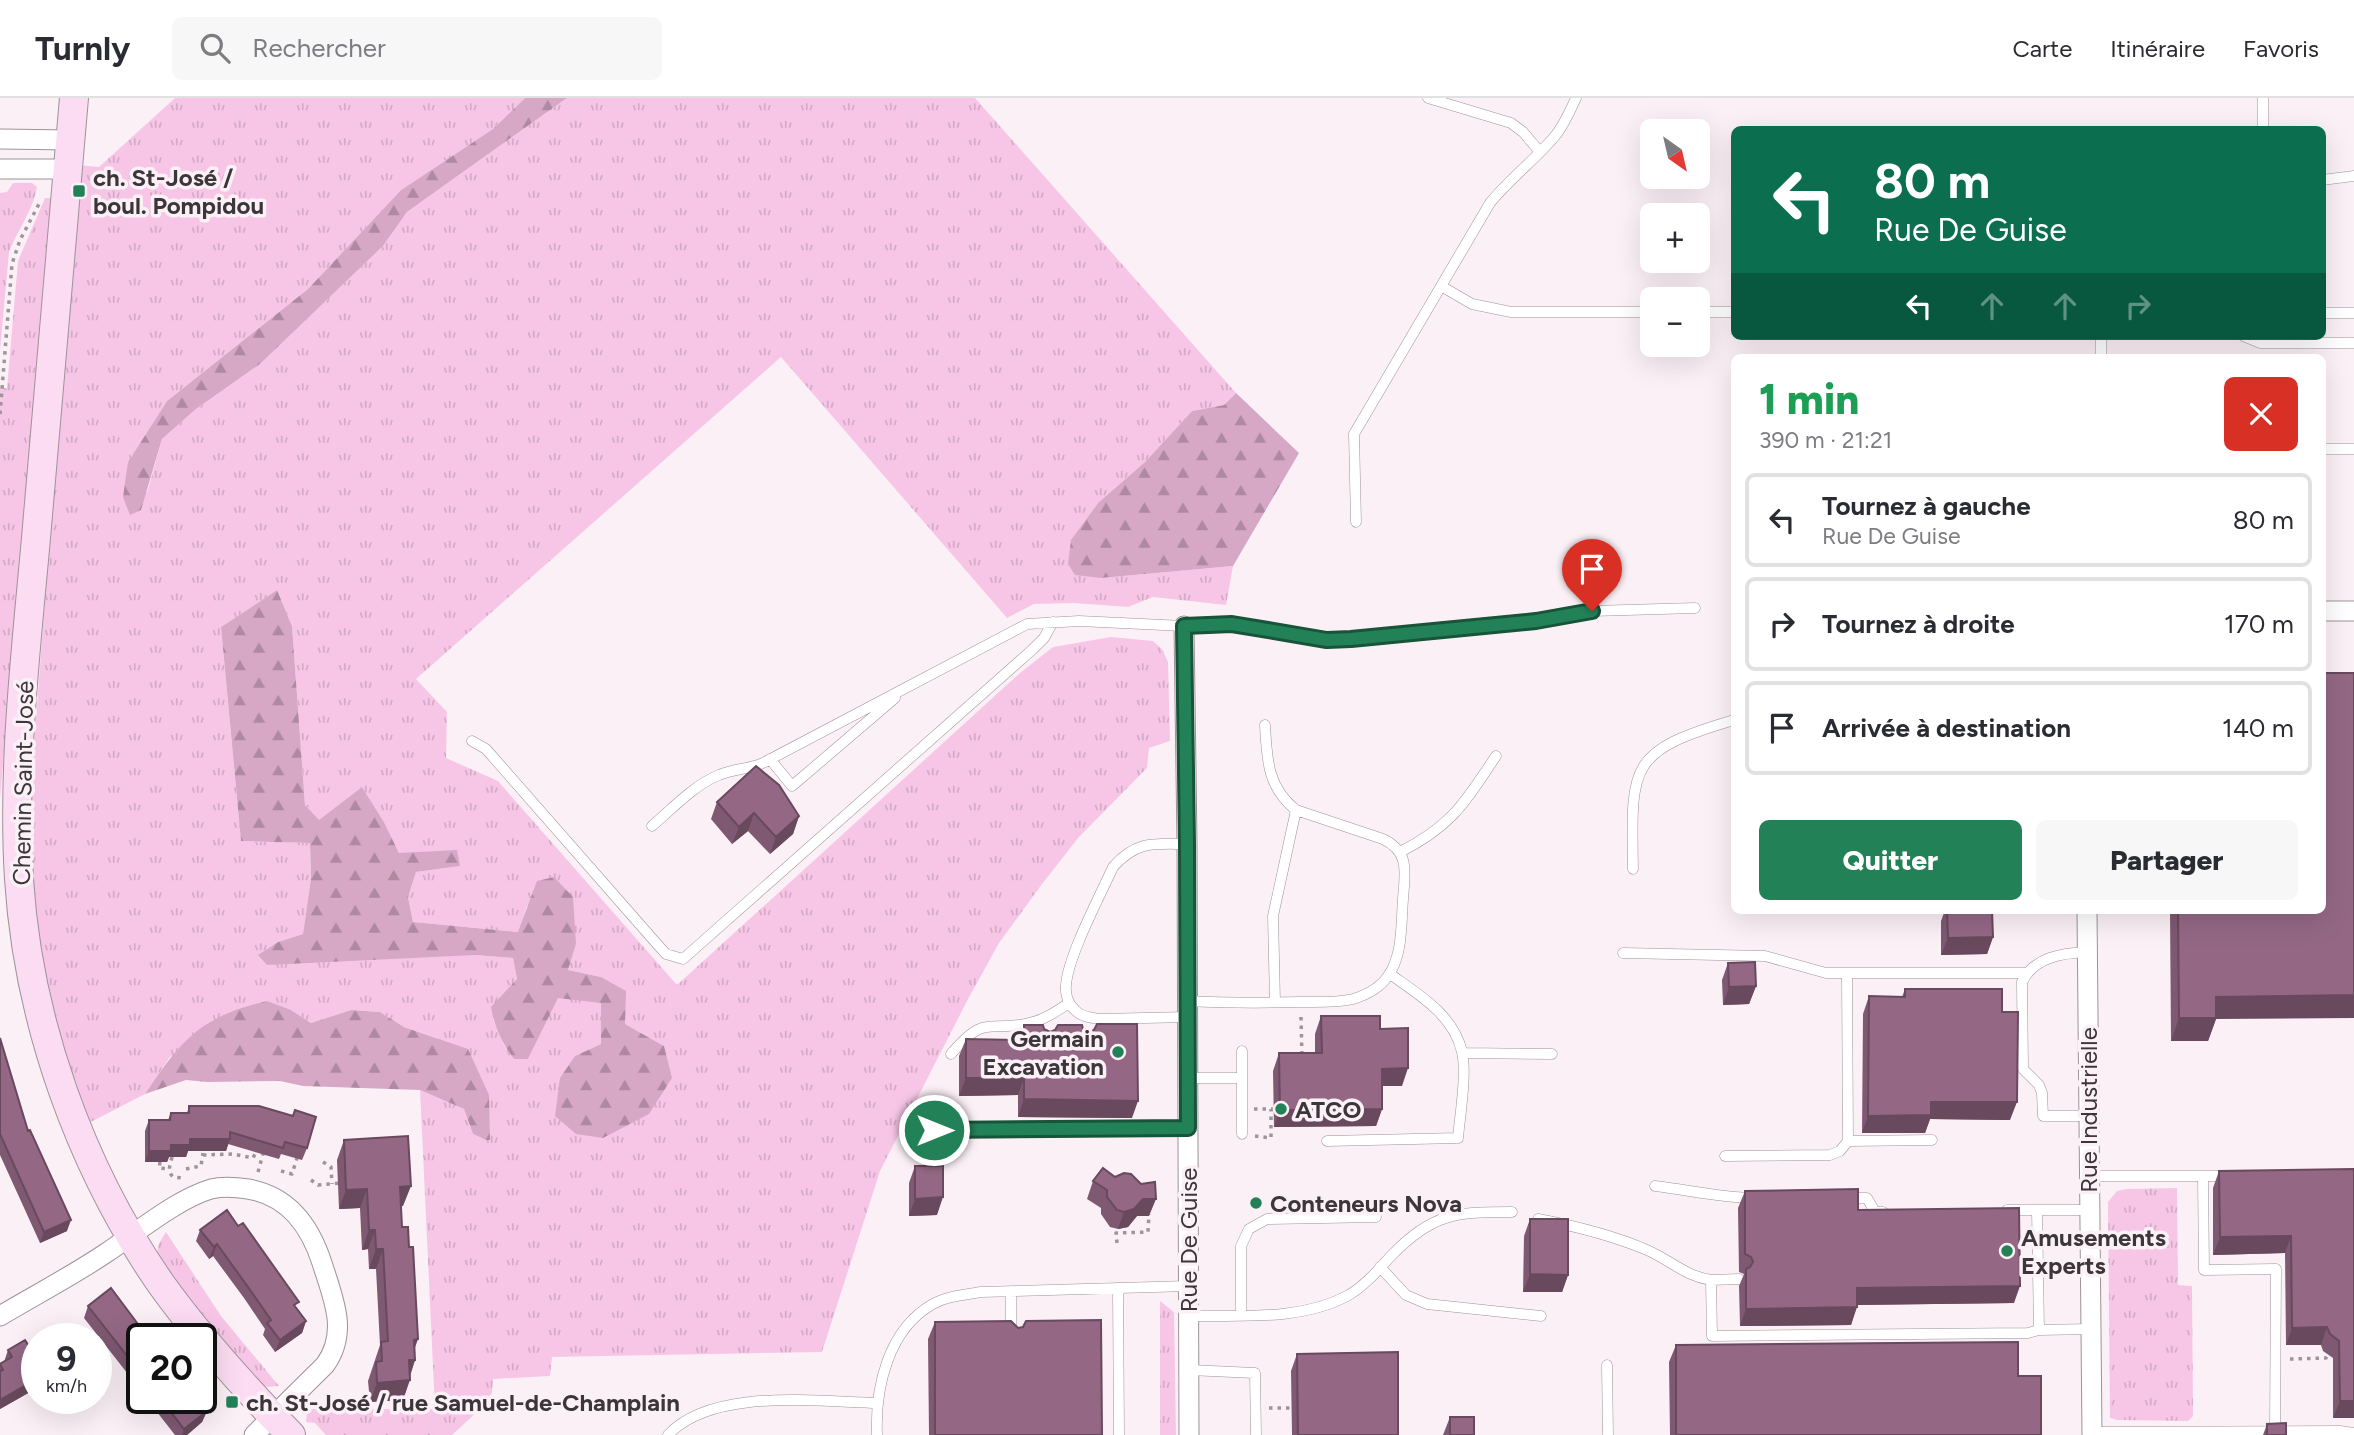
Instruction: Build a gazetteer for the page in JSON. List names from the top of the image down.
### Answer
{
  "streets": {
    "street": ["Chemin Saint-José", "Rue Industrielle", "Rue De Guise"]
  },
  "places": {
    "transit": ["ch. St-José / boul. Pompidou", "ch. St-José / rue Samuel-de-Champlain"],
    "other": [
      "Germain Excavation",
      "ATCO",
      "Conteneurs Nova",
      "Amusements Experts"
    ]
  },
  "north": "bottom right",
  "page": {
    "header": "Turnly",
    "search": "Rechercher",
    "nav": ["Carte", "Itinéraire", "Favoris"],
    "map_buttons": ["+", "−"],
    "turn": ["80 m", "Rue De Guise"],
    "heading": ["1 min", "390 m · 21:21"],
    "list": [
      {
        "name": "Tournez à gauche",
        "note": "Rue De Guise",
        "value": "80 m"
      },
      {
        "name": "Tournez à droite",
        "value": "170 m"
      },
      {
        "name": "Arrivée à destination",
        "value": "140 m"
      }
    ],
    "buttons": ["Quitter", "Partager"],
    "speed": "9 km/h",
    "limit": "20"
  }
}
